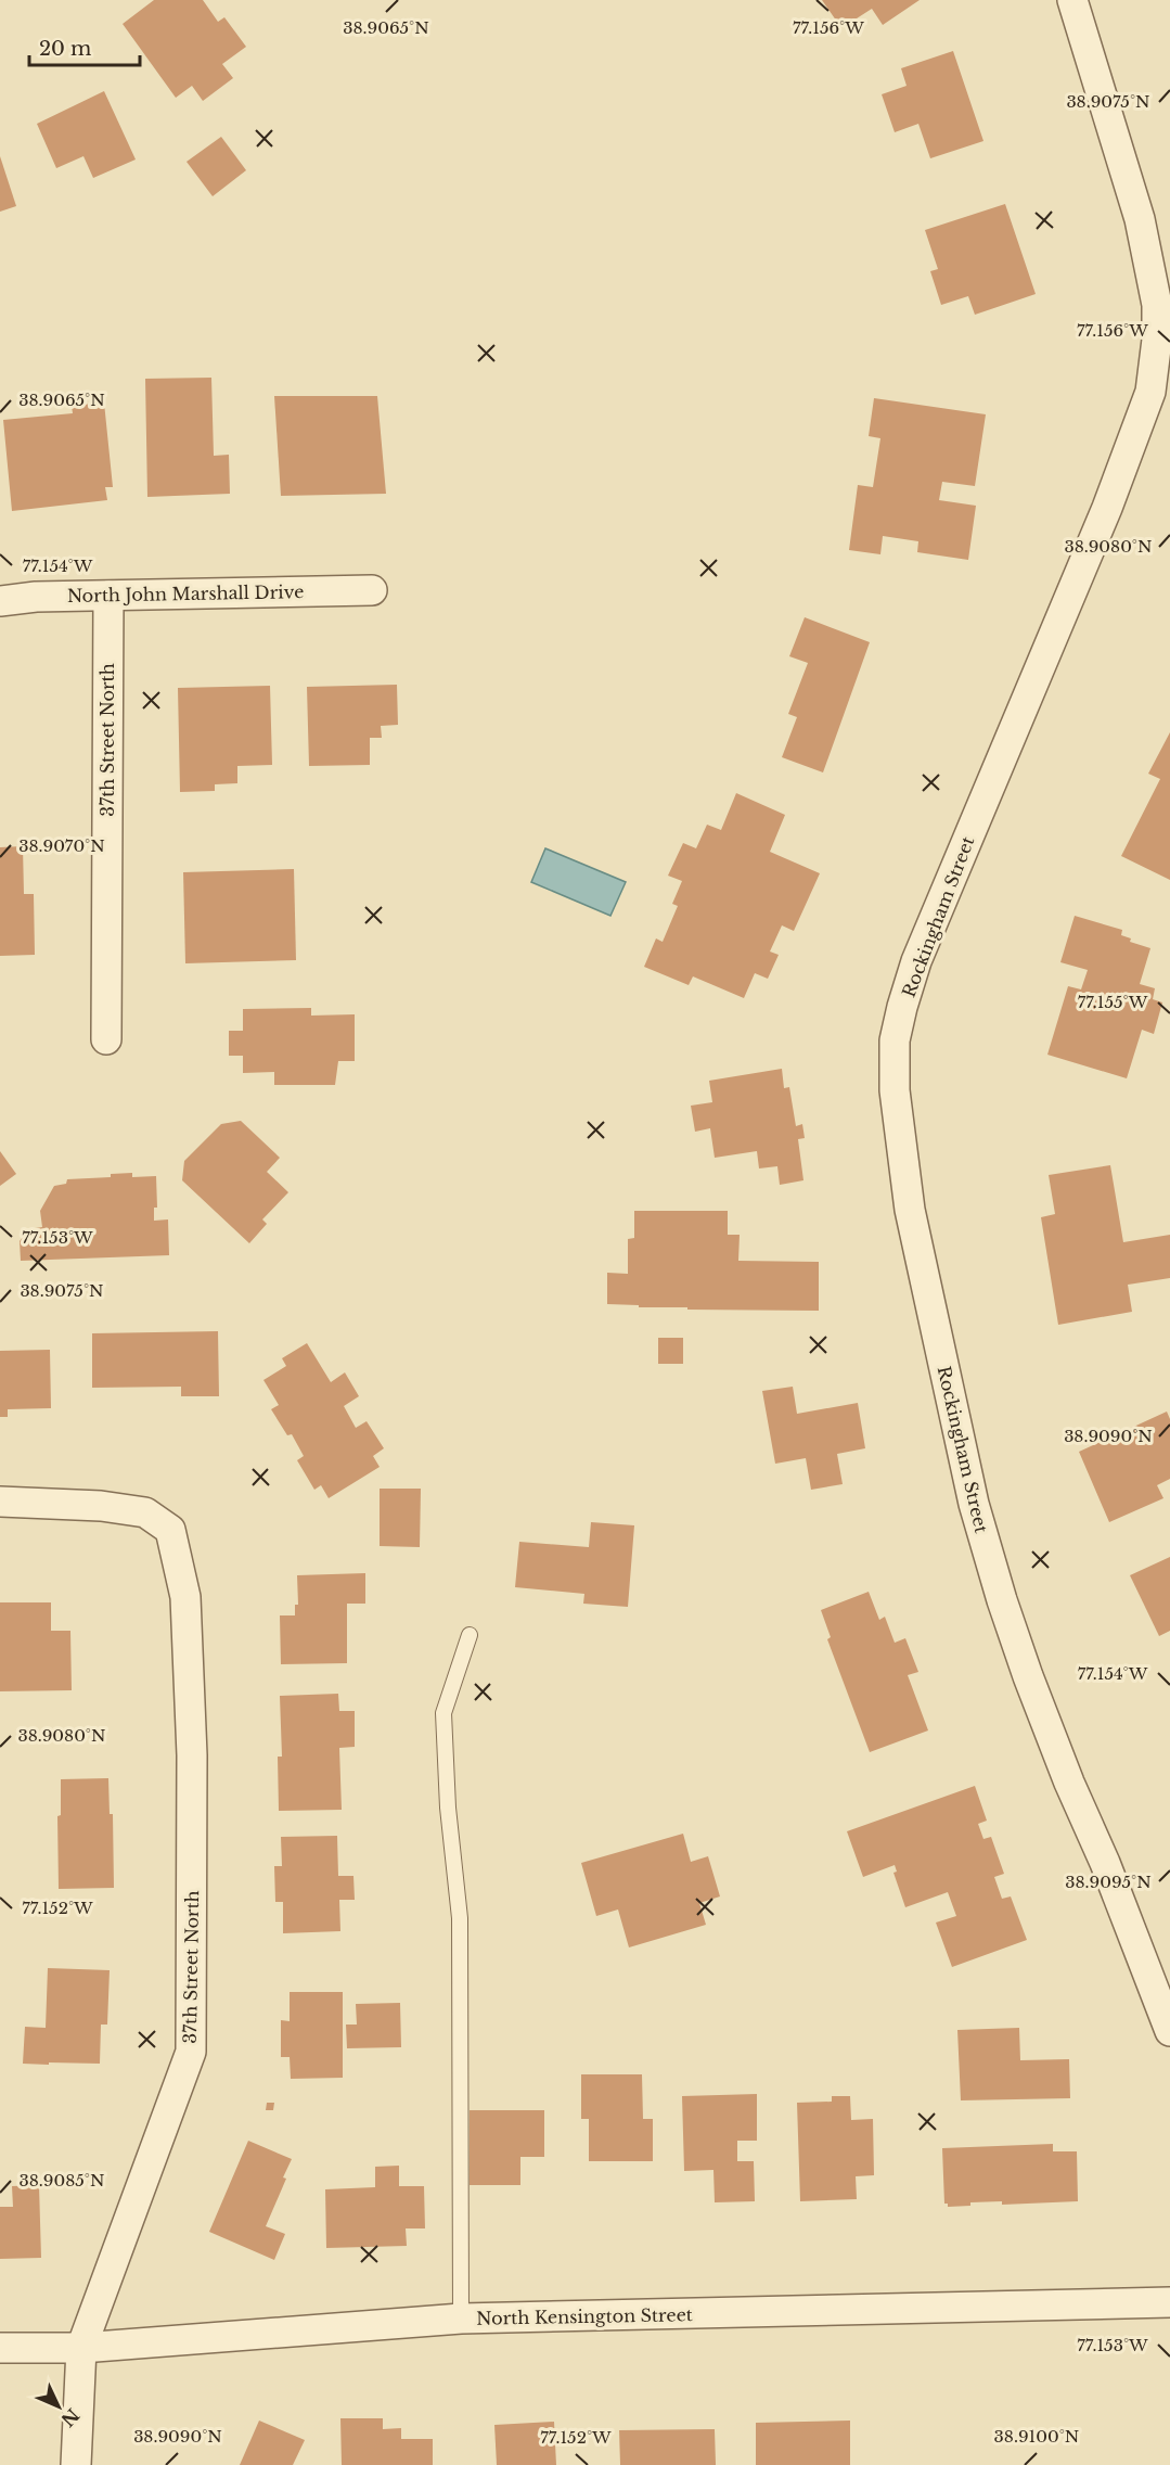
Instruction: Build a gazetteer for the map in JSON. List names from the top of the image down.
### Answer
{
  "streets": {
    "street": [
      "North John Marshall Drive",
      "37th Street North",
      "Rockingham Street",
      "North Kensington Street"
    ]
  },
  "crossings": [
    ["North John Marshall Drive", "37th Street North"],
    ["37th Street North", "North Kensington Street"]
  ],
  "scale_bar": "20 m",
  "north": "bottom right",
  "coordinates": [
    "77.156°W",
    "38.9065°N",
    "38.9075°N",
    "38.9080°N",
    "77.154°W",
    "38.9070°N",
    "77.155°W",
    "77.153°W",
    "38.9090°N",
    "38.9095°N",
    "77.152°W",
    "38.9085°N",
    "38.9100°N"
  ]
}
